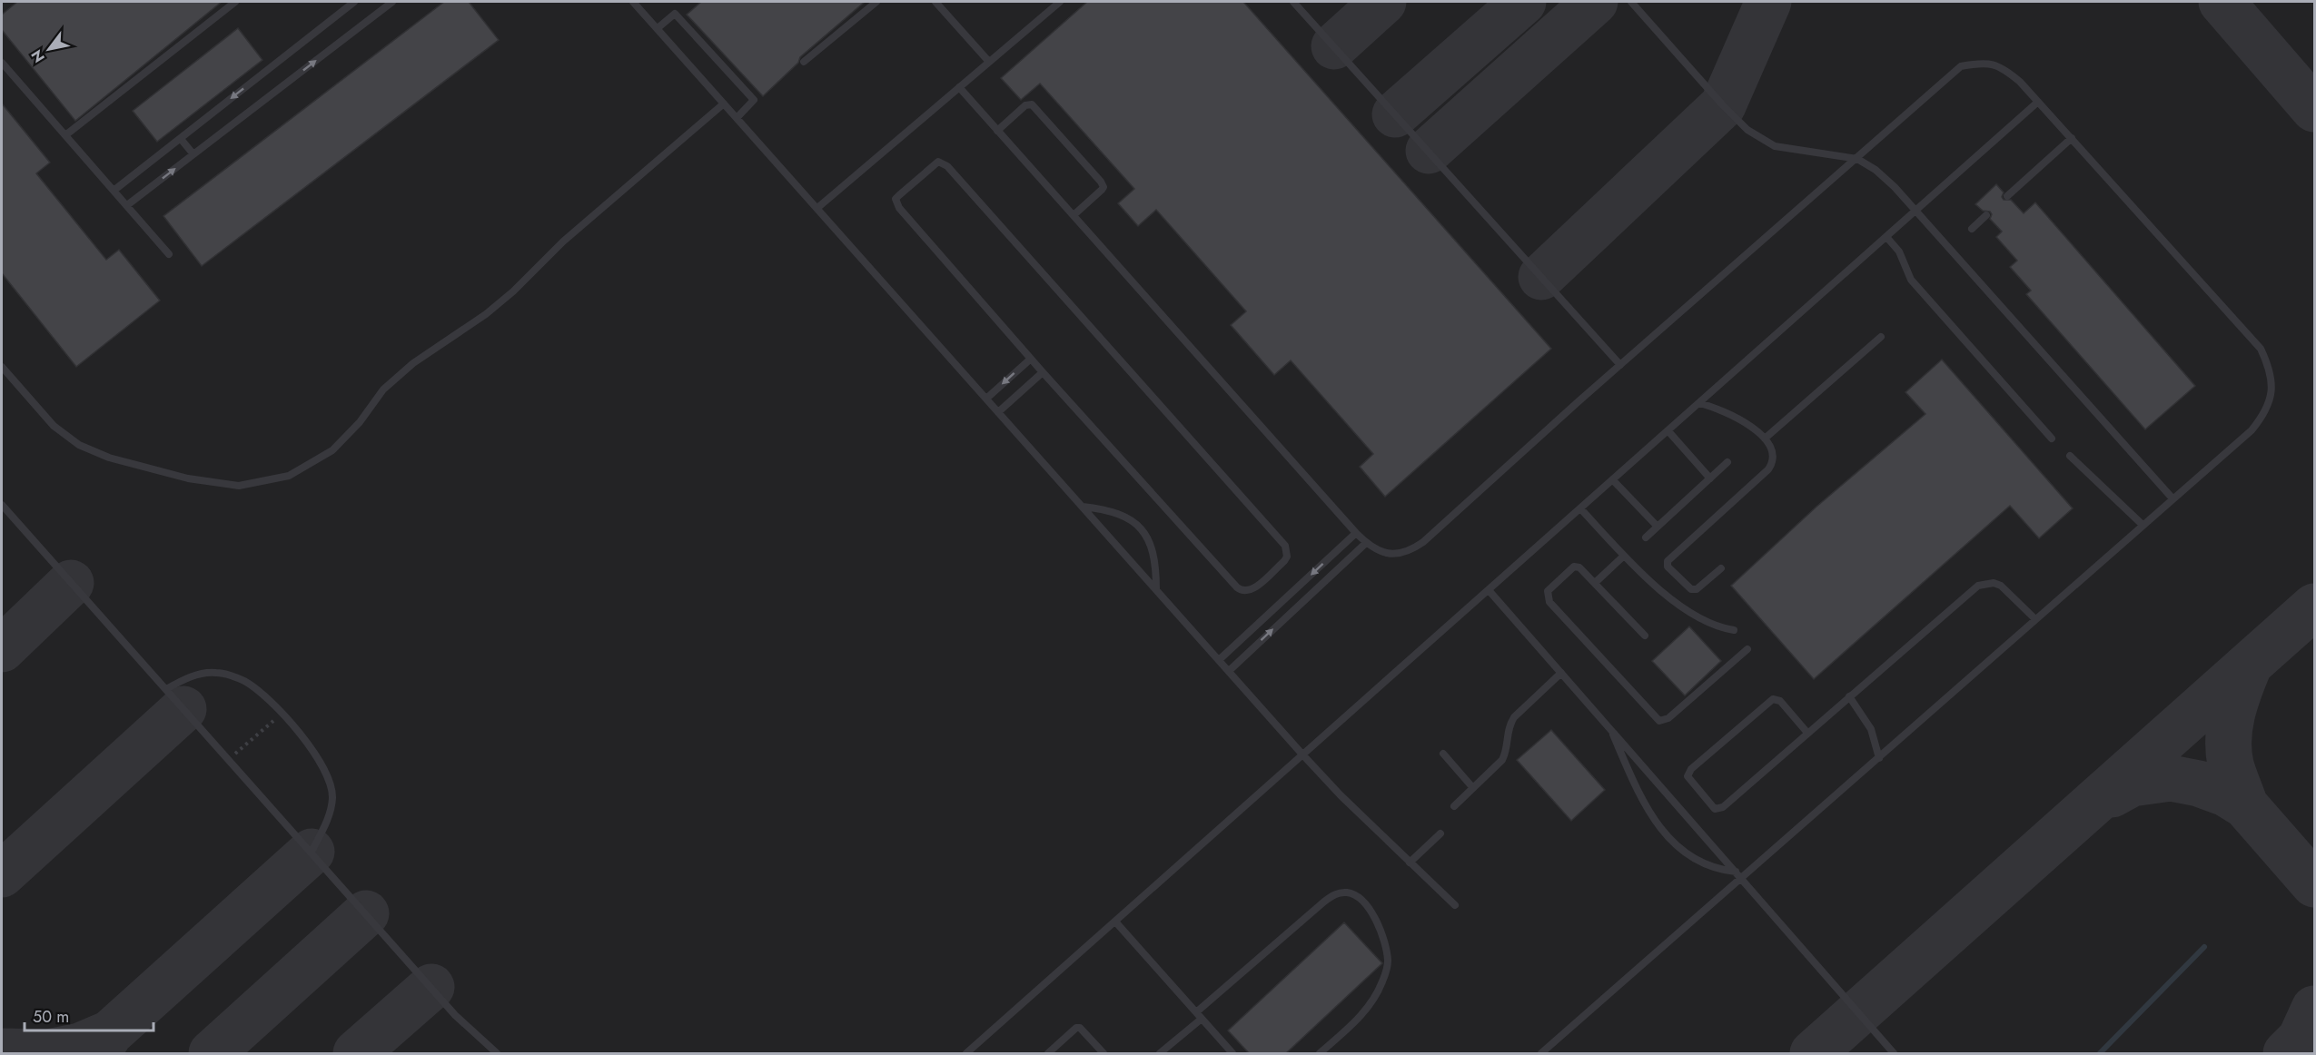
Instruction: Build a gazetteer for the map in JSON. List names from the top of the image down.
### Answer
{
  "scale_bar": "50 m",
  "north": "bottom left"
}
